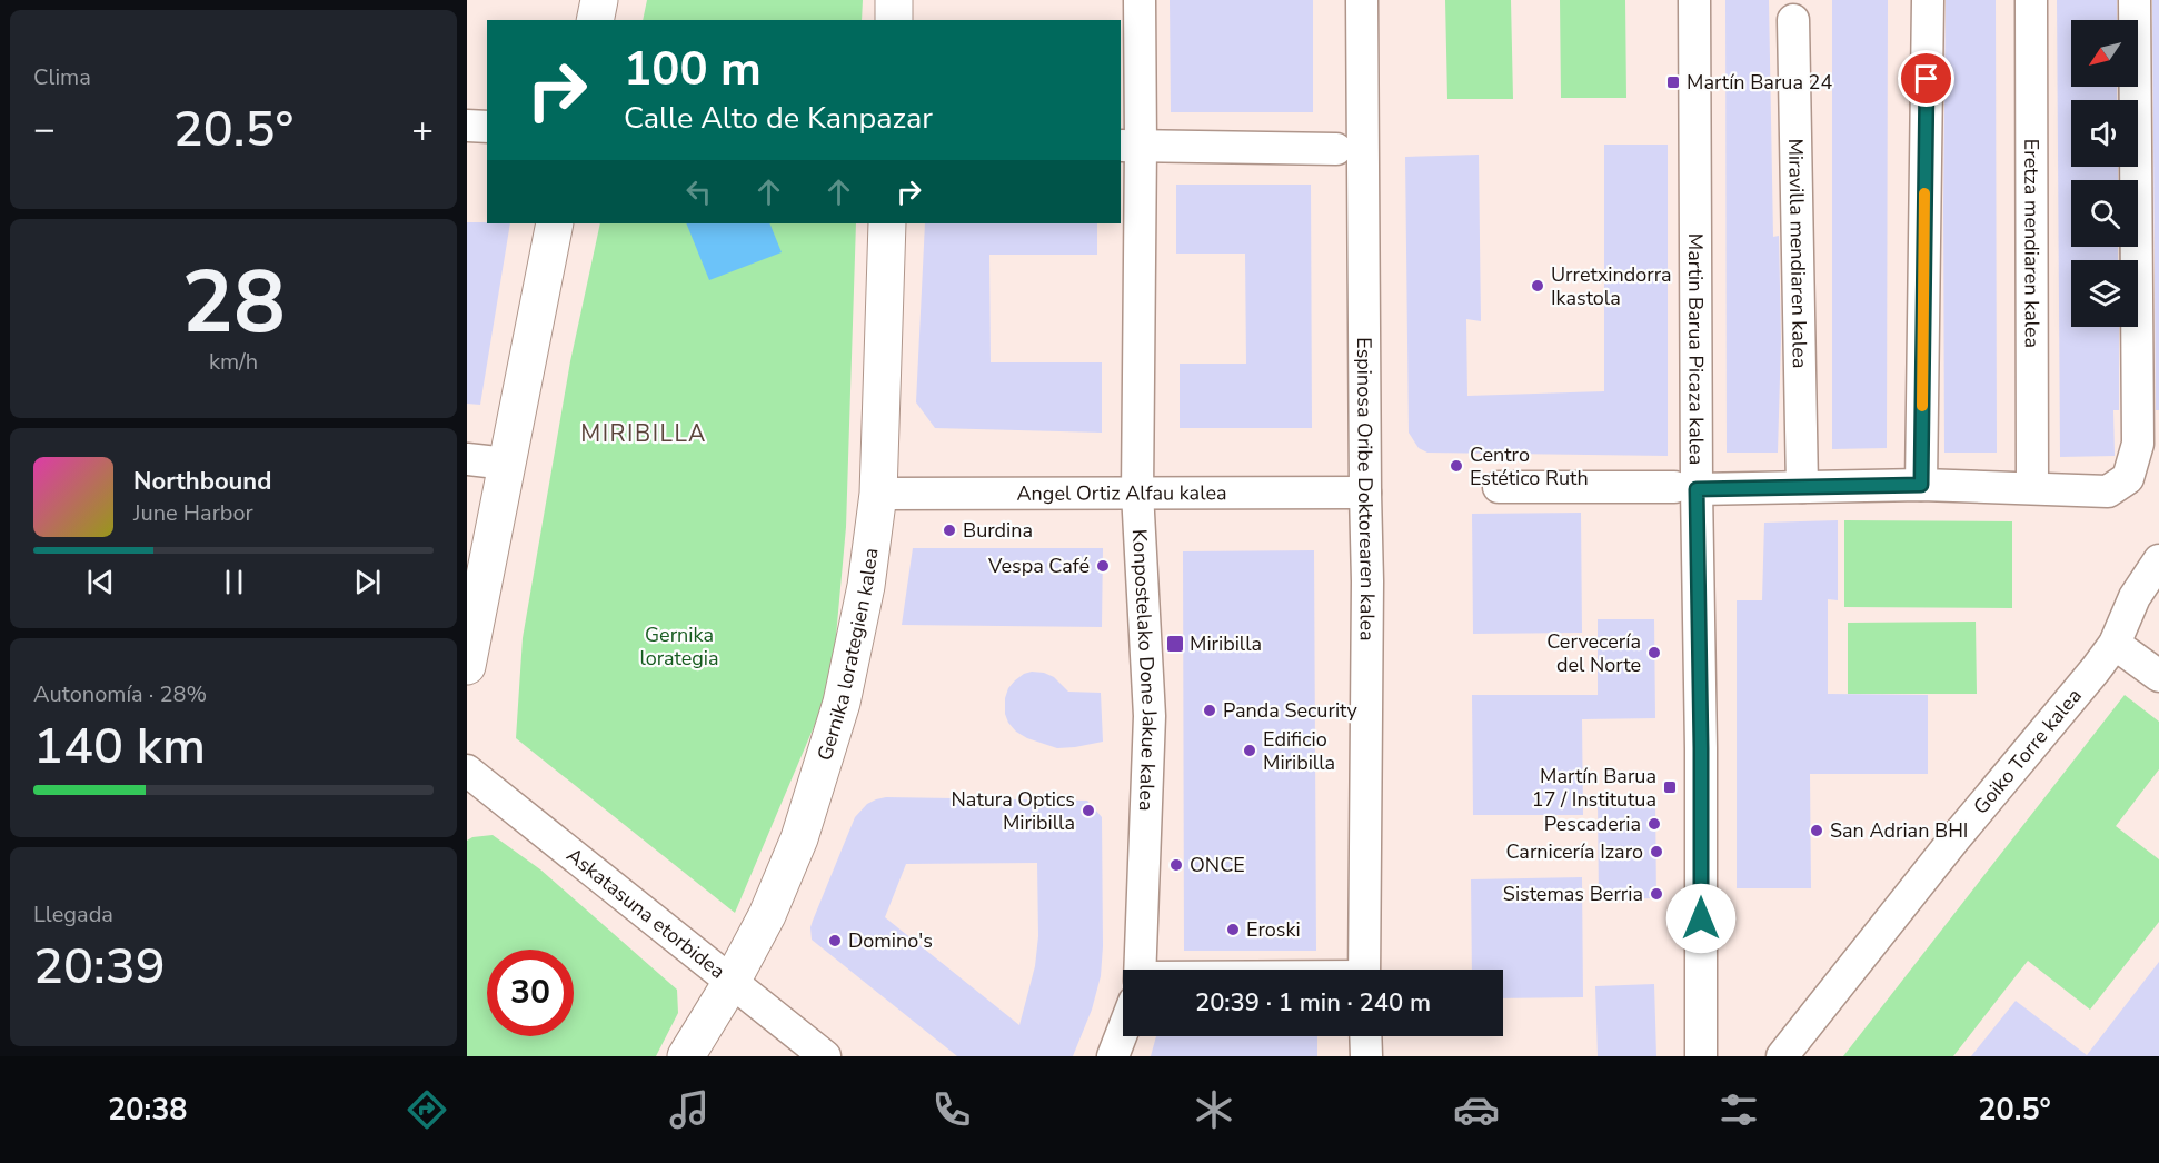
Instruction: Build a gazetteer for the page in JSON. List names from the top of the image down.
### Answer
{
  "streets": {
    "main road": ["Gernika lorategien kalea"],
    "street": [
      "Eretza mendiaren kalea",
      "Miravilla mendiaren kalea",
      "Martin Barua Picaza kalea",
      "Espinosa Oribe Doktorearen kalea",
      "Angel Ortiz Alfau kalea",
      "Konpostelako Done Jakue kalea",
      "Goiko Torre kalea",
      "Askatasuna etorbidea"
    ]
  },
  "crossings": [
    ["Espinosa Oribe Doktorearen kalea", "Angel Ortiz Alfau kalea"],
    ["Angel Ortiz Alfau kalea", "Gernika lorategien kalea"],
    ["Angel Ortiz Alfau kalea", "Konpostelako Done Jakue kalea"],
    ["Gernika lorategien kalea", "Askatasuna etorbidea"]
  ],
  "districts": ["MIRIBILLA"],
  "parks": ["Gernika lorategia"],
  "places": {
    "transit": ["Martín Barua 24", "Miribilla", "Martín Barua 17 / Institutua"],
    "other": [
      "Urretxindorra Ikastola",
      "Centro Estético Ruth",
      "Burdina",
      "Vespa Café",
      "Cervecería del Norte",
      "Panda Security",
      "Edificio Miribilla",
      "Natura Optics Miribilla",
      "Pescaderia",
      "San Adrian BHI",
      "Carnicería Izaro",
      "ONCE",
      "Sistemas Berria",
      "Eroski",
      "Domino's"
    ]
  },
  "north": "bottom left",
  "page": {
    "tile": [
      "Clima",
      ["28", "km/h"],
      ["Autonomía · 28%", "140 km"],
      ["Llegada", "20:39"]
    ],
    "turn": ["100 m", "Calle Alto de Kanpazar"],
    "heat": ["−", "20.5°", "+"],
    "song": ["Northbound", "June Harbor"],
    "limit": "30",
    "trip": "20:39 · 1 min · 240 m",
    "tabs": ["20:38", "20.5°"]
  }
}
